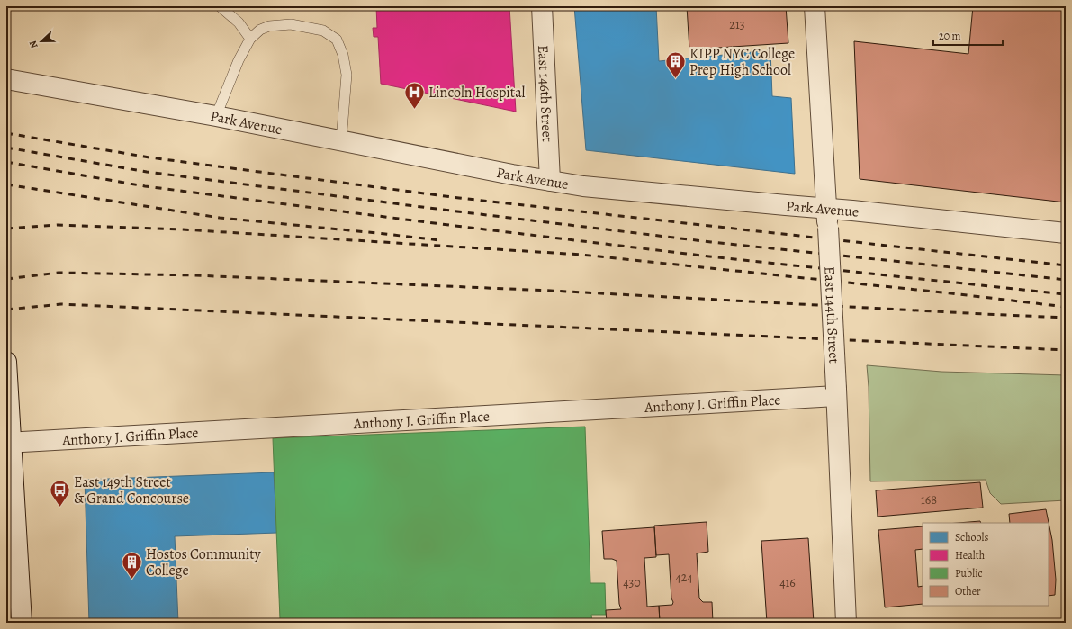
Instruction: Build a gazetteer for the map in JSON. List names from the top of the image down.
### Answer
{
  "streets": {
    "street": [
      "East 146th Street",
      "Park Avenue",
      "East 144th Street",
      "Anthony J. Griffin Place"
    ]
  },
  "crossings": [
    ["East 146th Street", "Park Avenue"],
    ["Park Avenue", "East 144th Street"],
    ["East 144th Street", "Anthony J. Griffin Place"]
  ],
  "places": {
    "building": ["KIPP NYC College Prep High School", "Hostos Community College"],
    "hospital": ["Lincoln Hospital"],
    "bus stop": ["East 149th Street & Grand Concourse"]
  },
  "house_numbers": [
    "213",
    "168",
    "424",
    "430",
    "416"
  ],
  "legend": [
    "Schools",
    "Health",
    "Public",
    "Other"
  ],
  "scale_bar": "20 m",
  "north": "left"
}
